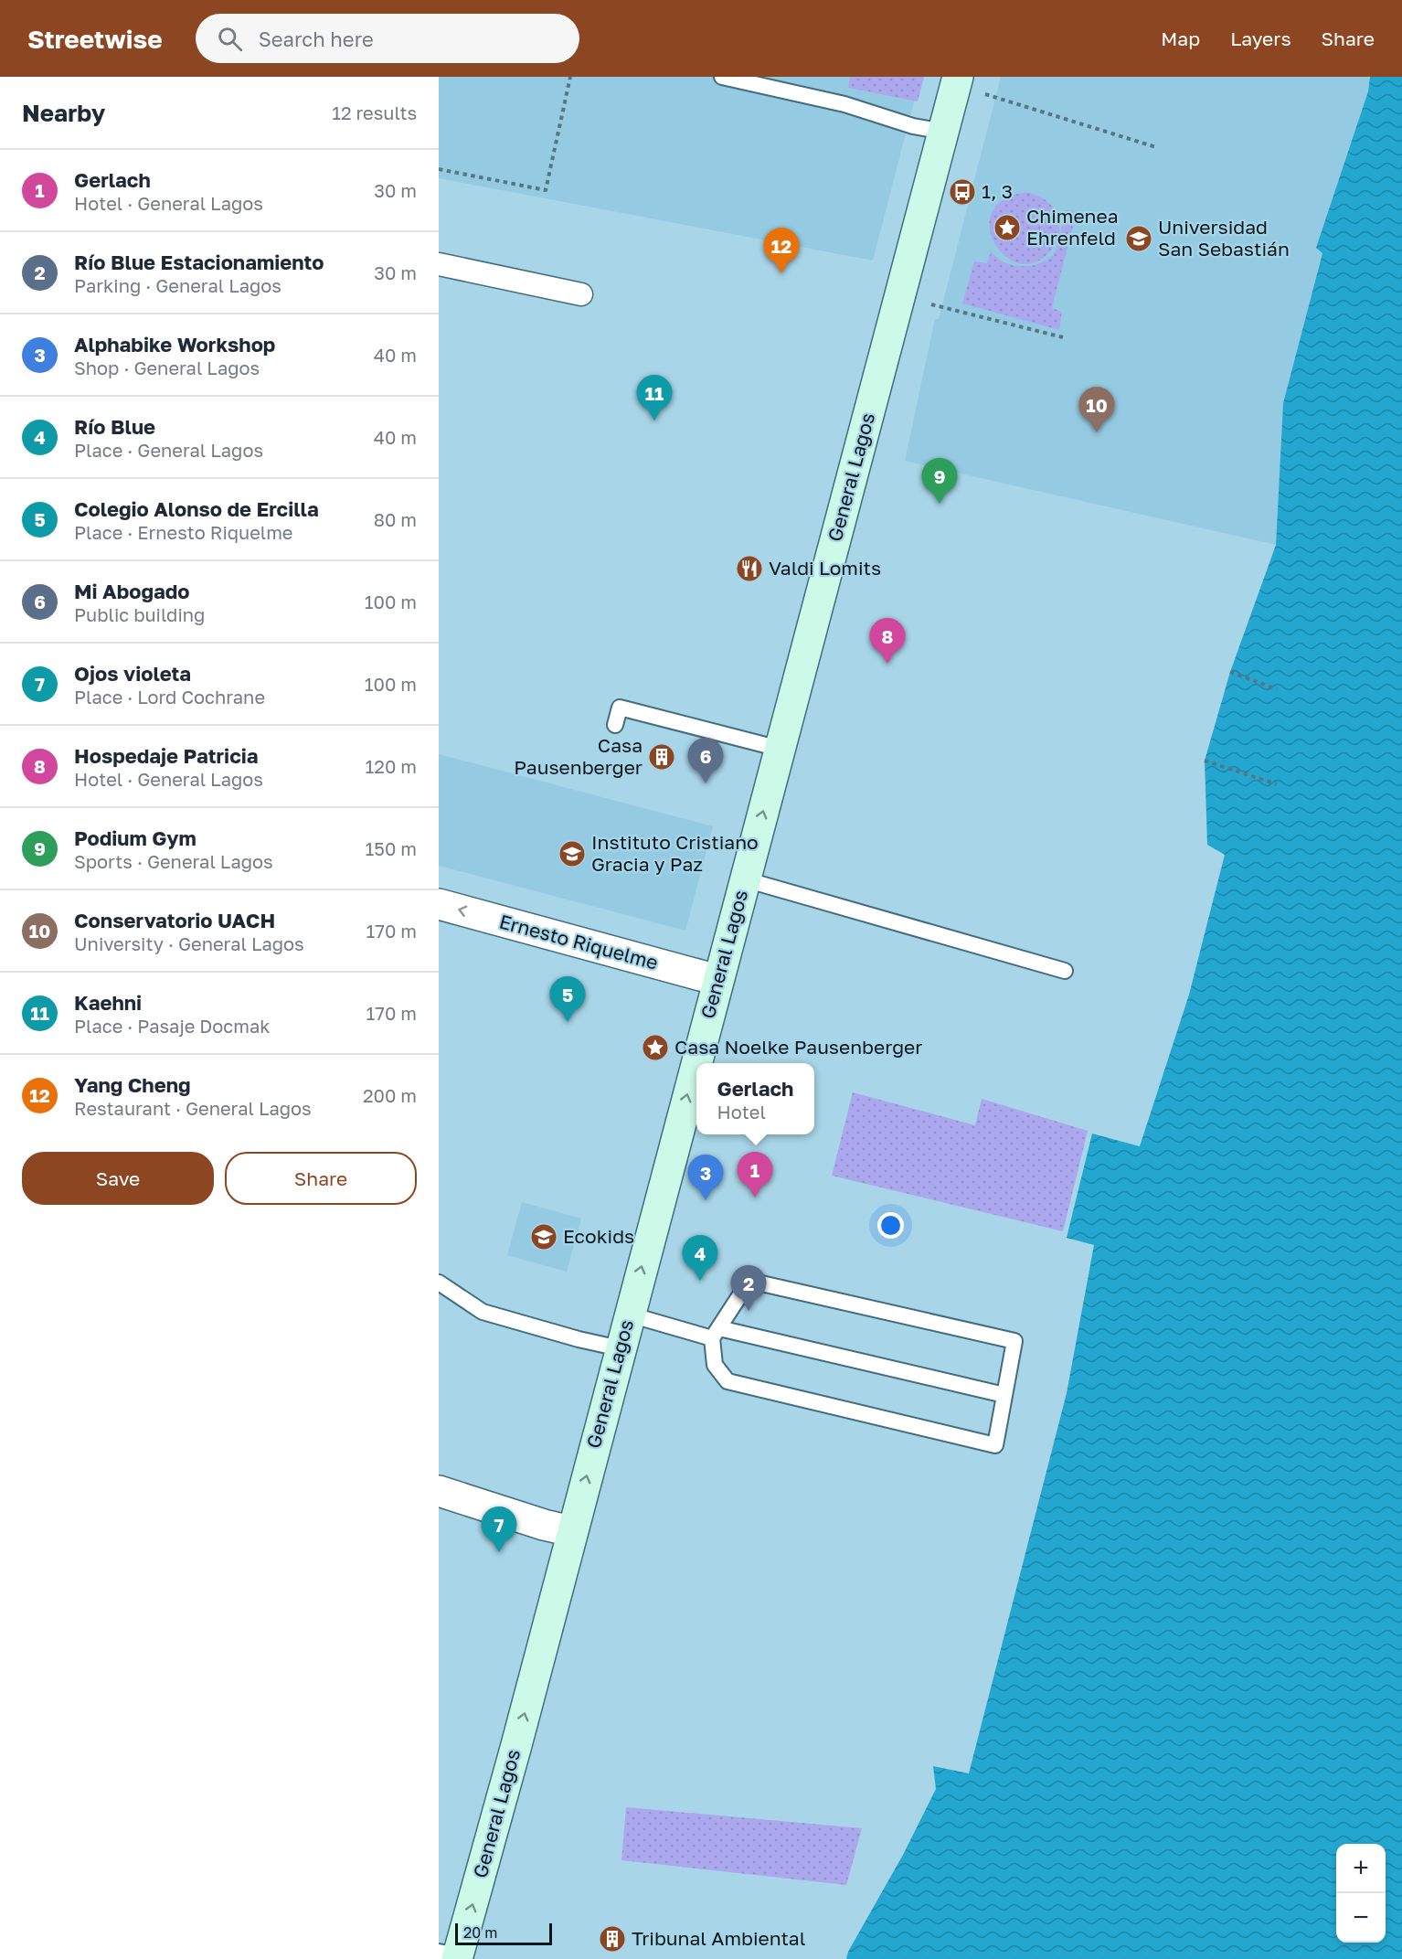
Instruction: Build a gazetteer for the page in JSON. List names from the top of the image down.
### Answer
{
  "streets": {
    "main road": ["General Lagos"],
    "street": ["Ernesto Riquelme"]
  },
  "crossings": [
    ["General Lagos", "Ernesto Riquelme"]
  ],
  "one_way": ["General Lagos", "Ernesto Riquelme"],
  "places": {
    "bus stop": ["1, 3"],
    "place": ["Chimenea Ehrenfeld", "Casa Noelke Pausenberger"],
    "school or university": ["Universidad San Sebastián", "Instituto Cristiano Gracia y Paz", "Ecokids"],
    "restaurant": ["Valdi Lomits"],
    "building": ["Casa Pausenberger", "Tribunal Ambiental"]
  },
  "scale_bar": "20 m",
  "page": {
    "header": "Streetwise",
    "search": "Search here",
    "nav": ["Map", "Layers", "Share"],
    "heading": ["Nearby", "12 results"],
    "list": [
      {
        "mark": "1",
        "name": "Gerlach",
        "note": "Hotel · General Lagos",
        "value": "30 m"
      },
      {
        "mark": "2",
        "name": "Río Blue Estacionamiento",
        "note": "Parking · General Lagos",
        "value": "30 m"
      },
      {
        "mark": "3",
        "name": "Alphabike Workshop",
        "note": "Shop · General Lagos",
        "value": "40 m"
      },
      {
        "mark": "4",
        "name": "Río Blue",
        "note": "Place · General Lagos",
        "value": "40 m"
      },
      {
        "mark": "5",
        "name": "Colegio Alonso de Ercilla",
        "note": "Place · Ernesto Riquelme",
        "value": "80 m"
      },
      {
        "mark": "6",
        "name": "Mi Abogado",
        "note": "Public building",
        "value": "100 m"
      },
      {
        "mark": "7",
        "name": "Ojos violeta",
        "note": "Place · Lord Cochrane",
        "value": "100 m"
      },
      {
        "mark": "8",
        "name": "Hospedaje Patricia",
        "note": "Hotel · General Lagos",
        "value": "120 m"
      },
      {
        "mark": "9",
        "name": "Podium Gym",
        "note": "Sports · General Lagos",
        "value": "150 m"
      },
      {
        "mark": "10",
        "name": "Conservatorio UACH",
        "note": "University · General Lagos",
        "value": "170 m"
      },
      {
        "mark": "11",
        "name": "Kaehni",
        "note": "Place · Pasaje Docmak",
        "value": "170 m"
      },
      {
        "mark": "12",
        "name": "Yang Cheng",
        "note": "Restaurant · General Lagos",
        "value": "200 m"
      }
    ],
    "pins": [
      "12",
      "11",
      "10",
      "9",
      "8",
      "6",
      "5",
      "1",
      "3",
      "4",
      "2",
      "7"
    ],
    "popup": ["Gerlach", "Hotel"],
    "buttons": ["Save", "Share"],
    "map_buttons": ["+", "−"],
    "scale": "20 m"
  }
}
